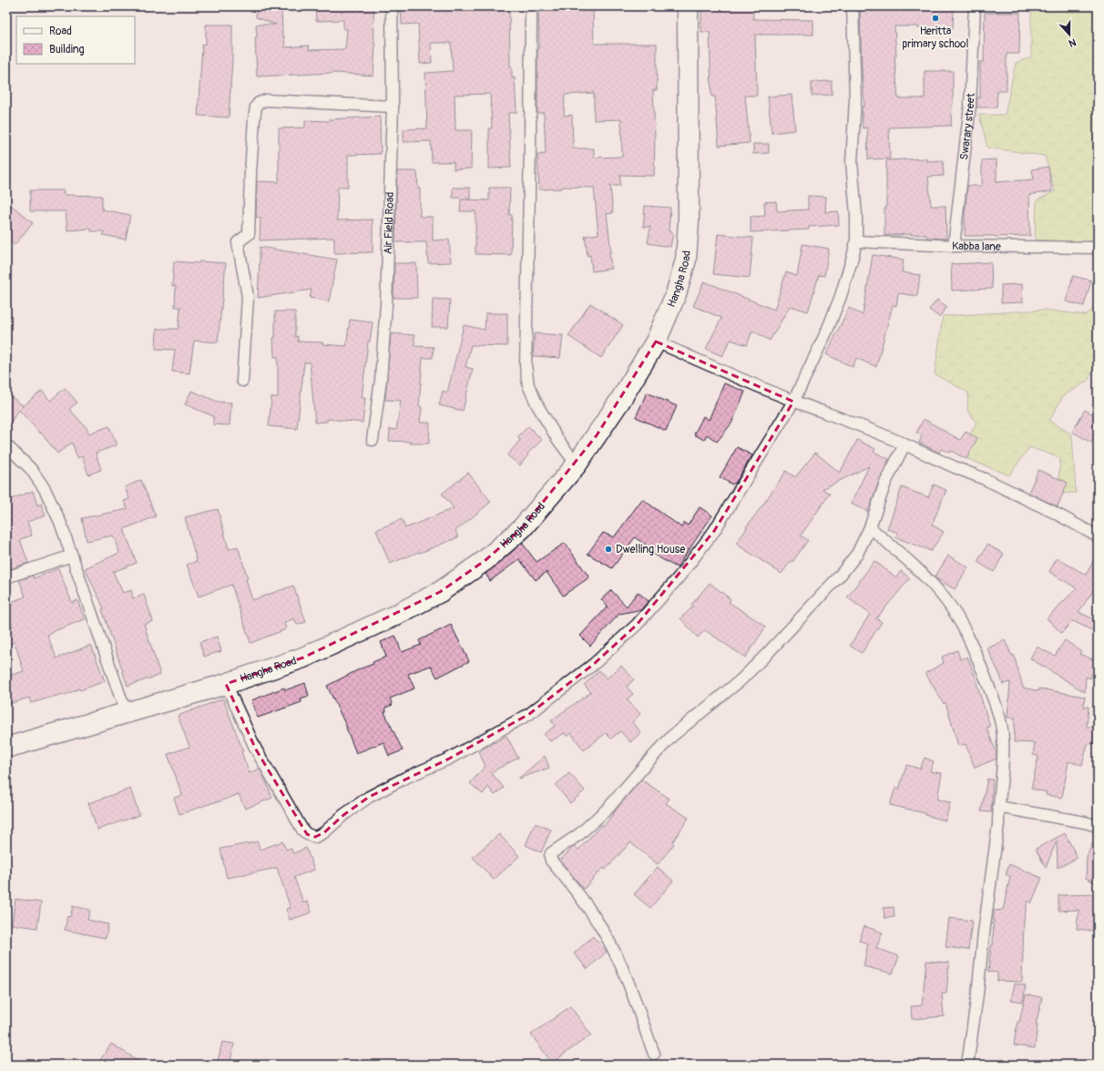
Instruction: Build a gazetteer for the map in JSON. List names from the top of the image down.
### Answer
{
  "streets": {
    "highway": ["Hangha Road"],
    "street": ["Swarary street", "Air Field Road", "Kabba lane"]
  },
  "crossings": [
    ["Swarary street", "Kabba lane"]
  ],
  "places": ["Heritta primary school", "Dwelling House"],
  "legend": ["Road", "Building"],
  "north": "bottom"
}
